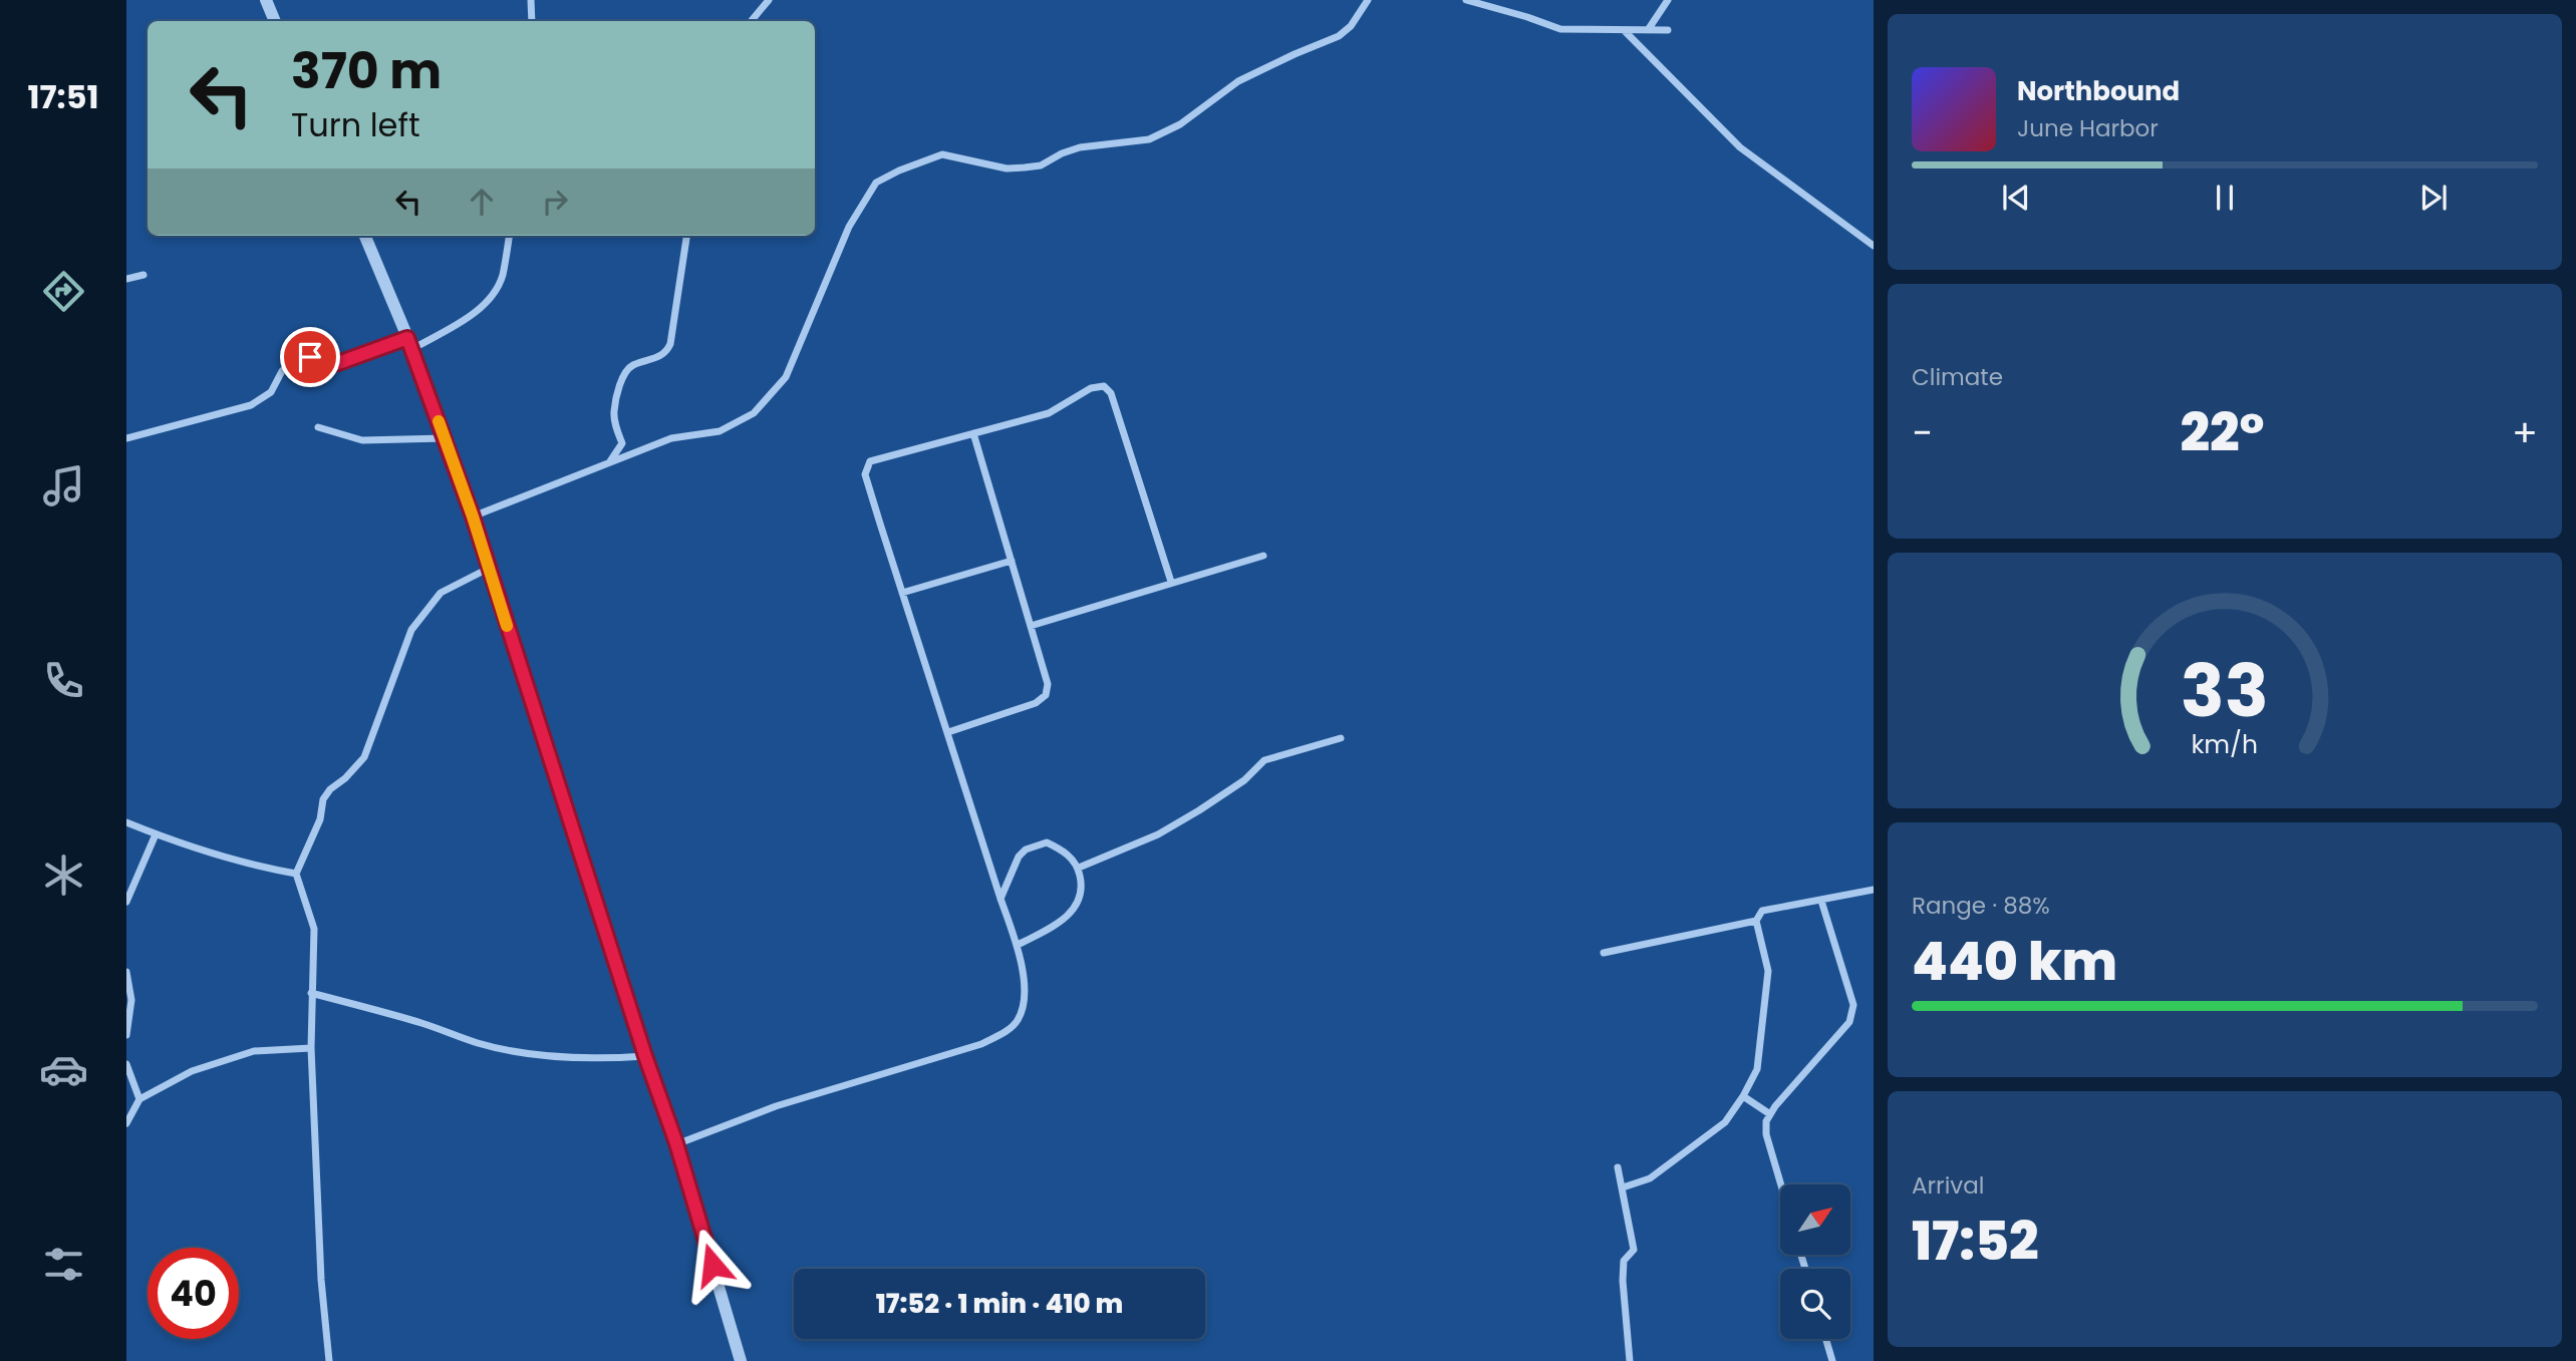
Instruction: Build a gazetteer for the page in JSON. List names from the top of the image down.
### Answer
{
  "north": "top right",
  "page": {
    "tabs": "17:51",
    "turn": ["370 m", "Turn left"],
    "song": ["Northbound", "June Harbor"],
    "tile": [
      "Climate",
      ["Range · 88%", "440 km"],
      ["Arrival", "17:52"]
    ],
    "heat": ["−", "22°", "+"],
    "limit": "40",
    "trip": "17:52 · 1 min · 410 m",
    "gauge": ["33", "km/h"]
  }
}
